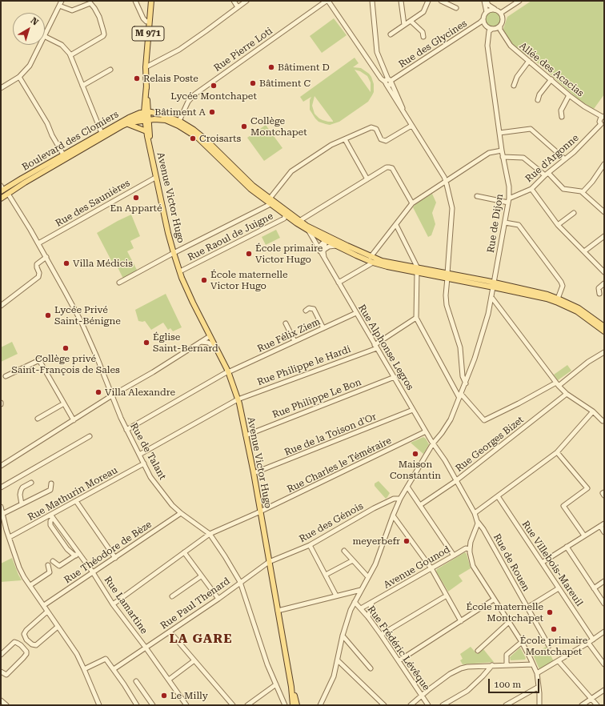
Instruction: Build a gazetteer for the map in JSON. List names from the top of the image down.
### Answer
{
  "streets": {
    "main road": ["M 971", "Boulevard des Clomiers", "Avenue Victor Hugo"],
    "street": [
      "Rue des Glycines",
      "Rue Pierre Loti",
      "Allée des Acacias",
      "Rue d'Argonne",
      "Rue des Saunières",
      "Rue de Dijon",
      "Rue Raoul de Juigne",
      "Rue Félix Ziem",
      "Rue Alphonse Legros",
      "Rue Philippe le Hardi",
      "Rue Philippe Le Bon",
      "Rue de la Toison d'Or",
      "Rue Georges Bizet",
      "Rue de Talant",
      "Rue Charles le Téméraire",
      "Rue Mathurin Moreau",
      "Rue des Génois",
      "Rue Théodore de Bèze",
      "Rue de Rouen",
      "Rue Villebois-Mareuil",
      "Avenue Gounod",
      "Rue Paul Thenard",
      "Rue Lamartine",
      "Rue Frédéric Lévêque"
    ]
  },
  "crossings": [
    ["M 971", "Avenue Victor Hugo"],
    ["Rue des Glycines", "Allée des Acacias"],
    ["Rue des Glycines", "Rue de Dijon"],
    ["Allée des Acacias", "Rue de Dijon"],
    ["Boulevard des Clomiers", "Avenue Victor Hugo"],
    ["Boulevard des Clomiers", "Rue de Talant"],
    ["Rue d'Argonne", "Rue de Dijon"],
    ["Avenue Victor Hugo", "Rue des Saunières"],
    ["Avenue Victor Hugo", "Rue Raoul de Juigne"],
    ["Avenue Victor Hugo", "Rue Félix Ziem"],
    ["Avenue Victor Hugo", "Rue Philippe le Hardi"],
    ["Avenue Victor Hugo", "Rue Philippe Le Bon"],
    ["Avenue Victor Hugo", "Rue de la Toison d'Or"],
    ["Avenue Victor Hugo", "Rue Charles le Téméraire"],
    ["Avenue Victor Hugo", "Rue des Génois"],
    ["Avenue Victor Hugo", "Rue Paul Thenard"],
    ["Rue des Saunières", "Rue de Talant"],
    ["Rue de Dijon", "Rue Alphonse Legros"],
    ["Rue de Dijon", "Rue des Génois"],
    ["Rue de Dijon", "Rue Frédéric Lévêque"],
    ["Rue Félix Ziem", "Rue Alphonse Legros"],
    ["Rue Félix Ziem", "Rue de Talant"],
    ["Rue Alphonse Legros", "Rue Philippe le Hardi"],
    ["Rue Alphonse Legros", "Rue Philippe Le Bon"],
    ["Rue Alphonse Legros", "Rue de la Toison d'Or"],
    ["Rue Alphonse Legros", "Rue Georges Bizet"],
    ["Rue Alphonse Legros", "Rue Charles le Téméraire"],
    ["Rue Alphonse Legros", "Rue de Rouen"],
    ["Rue Philippe le Hardi", "Rue de Talant"],
    ["Rue Georges Bizet", "Rue de Rouen"],
    ["Rue de Talant", "Rue Charles le Téméraire"],
    ["Rue de Talant", "Rue Mathurin Moreau"],
    ["Rue de Talant", "Rue Théodore de Bèze"],
    ["Rue de Talant", "Rue Paul Thenard"],
    ["Rue Charles le Téméraire", "Rue Lamartine"],
    ["Rue Mathurin Moreau", "Rue Lamartine"],
    ["Rue des Génois", "Rue Paul Thenard"],
    ["Rue Théodore de Bèze", "Rue Lamartine"],
    ["Avenue Gounod", "Rue Frédéric Lévêque"],
    ["Rue Paul Thenard", "Rue Lamartine"]
  ],
  "districts": ["LA GARE"],
  "places": [
    "Bâtiment D",
    "Relais Poste",
    "Bâtiment C",
    "Lycée Montchapet",
    "Bâtiment A",
    "Collège Montchapet",
    "Croisarts",
    "En Apparté",
    "École primaire Victor Hugo",
    "Villa Médicis",
    "École maternelle Victor Hugo",
    "Lycée Privé Saint-Bénigne",
    "Église Saint-Bernard",
    "Collège privé Saint-François de Sales",
    "Villa Alexandre",
    "Maison Constantin",
    "meyerbefr",
    "École maternelle Montchapet",
    "École primaire Montchapet",
    "Le Milly"
  ],
  "scale_bar": "100 m",
  "north": "top right"
}
